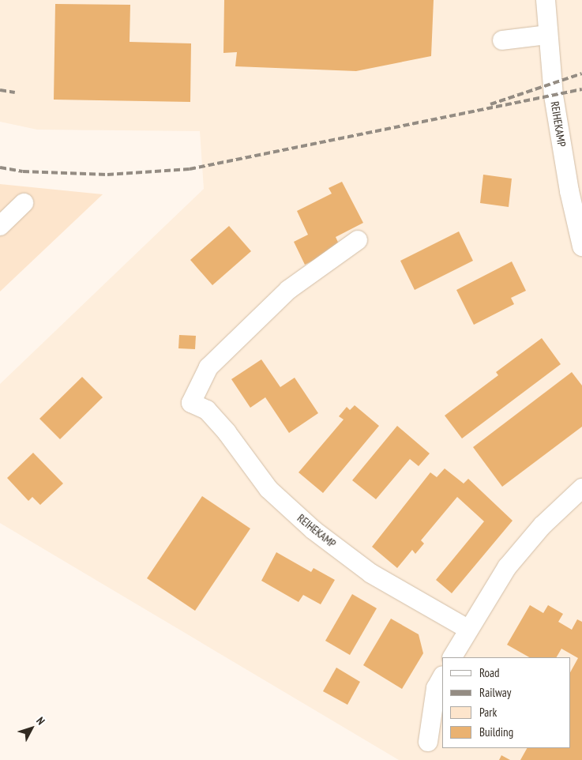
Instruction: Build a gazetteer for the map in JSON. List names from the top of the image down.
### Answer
{
  "streets": {
    "street": ["REIHEKAMP"]
  },
  "legend": [
    "Road",
    "Railway",
    "Park",
    "Building"
  ],
  "north": "top right"
}
